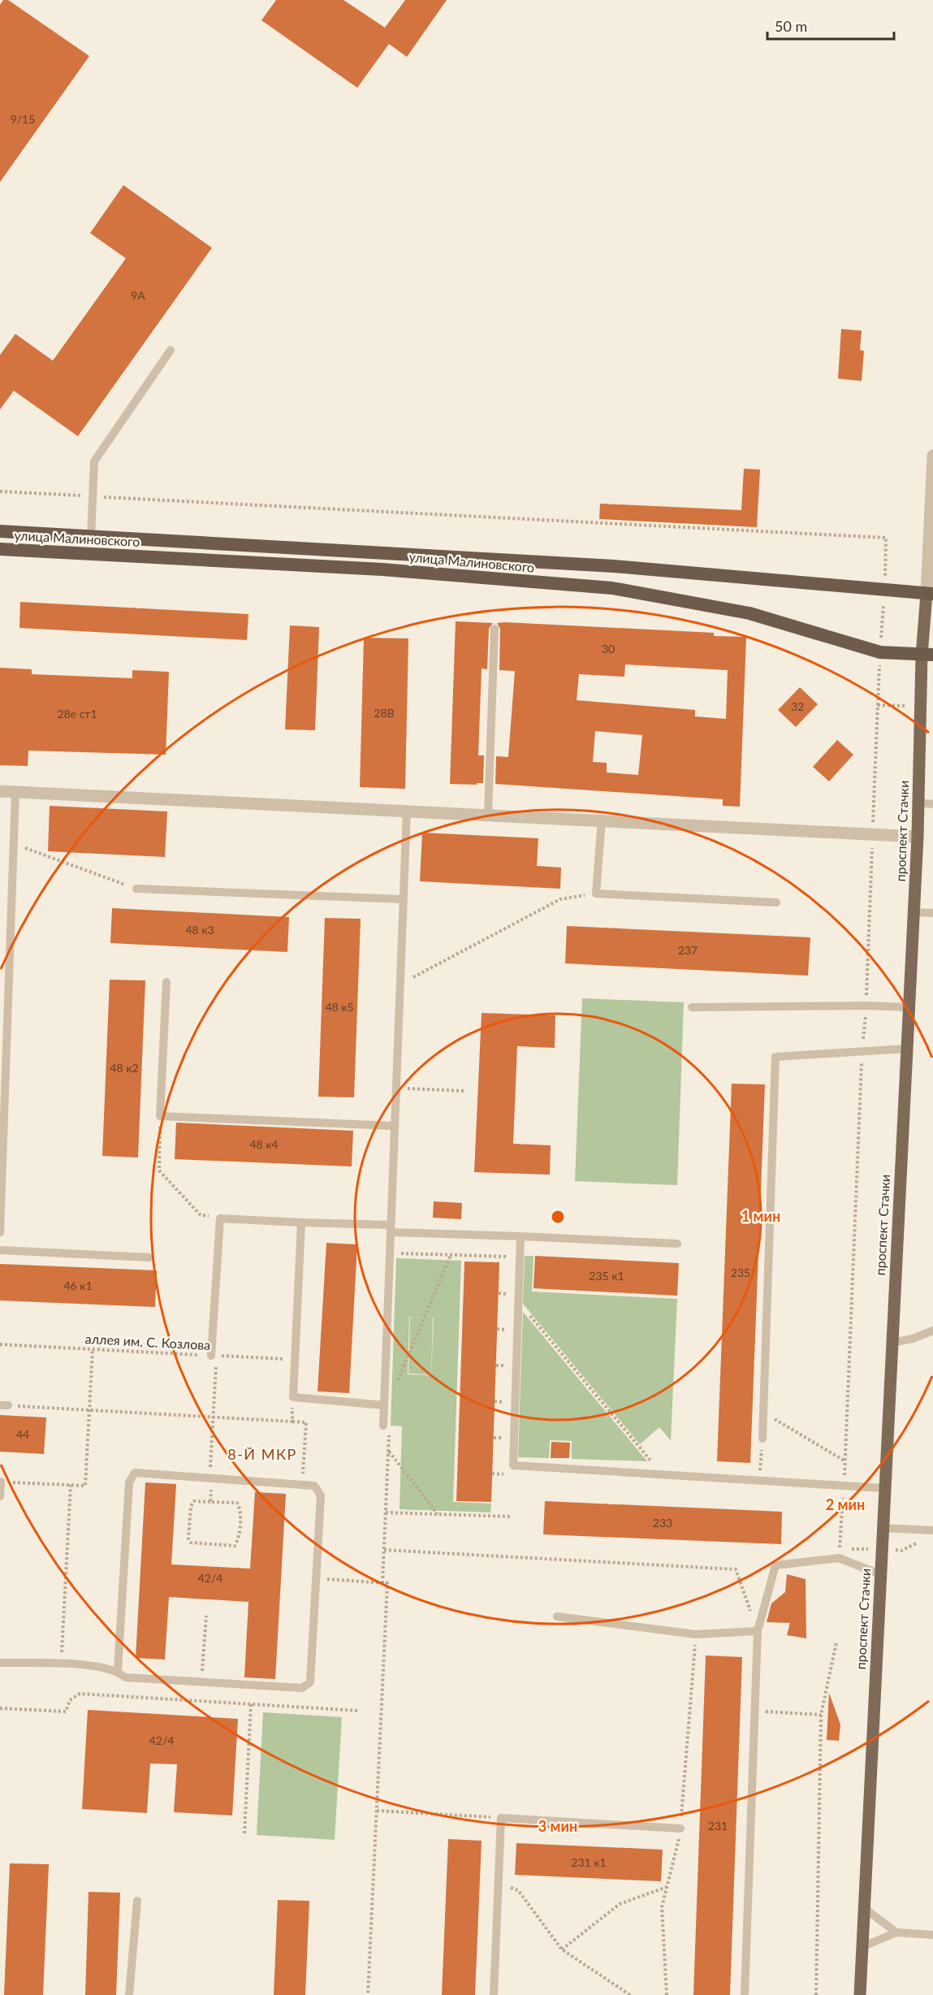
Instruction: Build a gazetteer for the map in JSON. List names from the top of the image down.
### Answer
{
  "streets": {
    "highway": ["улица Малиновского"],
    "main road": ["проспект Стачки"],
    "path": ["аллея им. С. Козлова"]
  },
  "crossings": [
    ["улица Малиновского", "проспект Стачки"]
  ],
  "districts": ["8-Й МКР"],
  "house_numbers": [
    "9/15",
    "9А",
    "30",
    "32",
    "28В",
    "28е ст1",
    "48 к3",
    "237",
    "48 к5",
    "48 к2",
    "48 к4",
    "235",
    "235 к1",
    "46 к1",
    "44",
    "233",
    "42/4",
    "42/4",
    "231",
    "231 к1"
  ],
  "scale_bar": "50 m",
  "rings": ["1 мин", "2 мин", "3 мин"]
}
